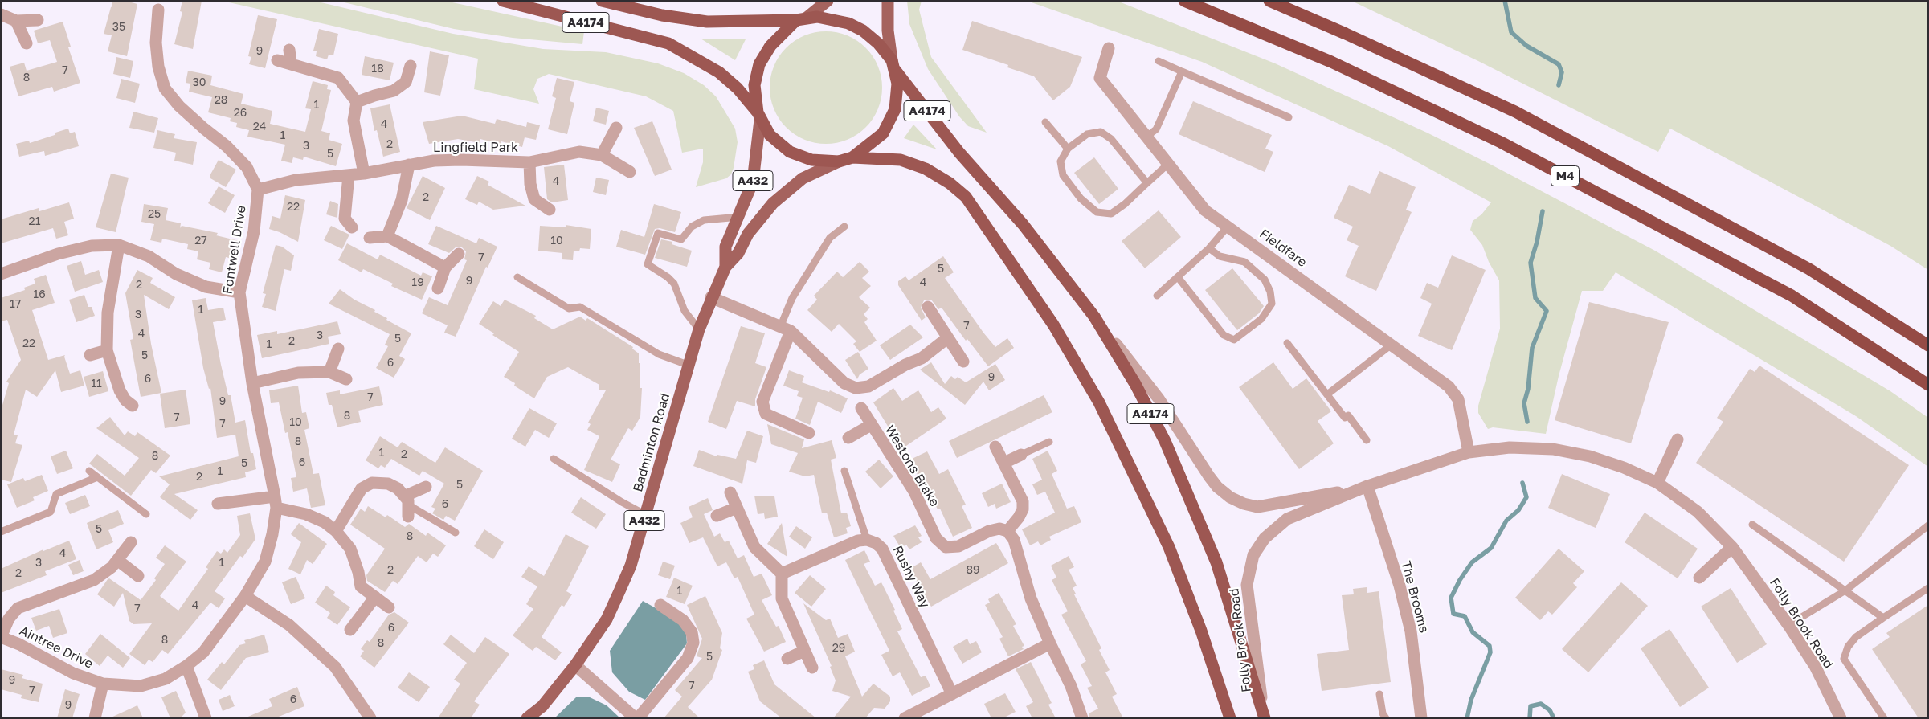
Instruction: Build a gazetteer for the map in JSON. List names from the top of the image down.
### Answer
{
  "streets": {
    "highway": ["A4174", "M4"],
    "main road": ["A432", "Badminton Road"],
    "street": [
      "Lingfield Park",
      "Fieldfare",
      "Fontwell Drive",
      "Westons Brake",
      "Rushy Way",
      "The Brooms",
      "Folly Brook Road",
      "Aintree Drive"
    ]
  },
  "crossings": [
    ["A4174", "Badminton Road"],
    ["A4174", "Folly Brook Road"],
    ["Lingfield Park", "Fontwell Drive"],
    ["Fieldfare", "Folly Brook Road"],
    ["Fontwell Drive", "Aintree Drive"],
    ["The Brooms", "Folly Brook Road"]
  ],
  "house_numbers": [
    "35",
    "9",
    "18",
    "7",
    "8",
    "30",
    "28",
    "1",
    "26",
    "4",
    "24",
    "1",
    "2",
    "3",
    "5",
    "4",
    "2",
    "22",
    "25",
    "21",
    "27",
    "10",
    "7",
    "5",
    "9",
    "19",
    "4",
    "2",
    "16",
    "17",
    "1",
    "3",
    "7",
    "4",
    "3",
    "5",
    "2",
    "22",
    "1",
    "5",
    "6",
    "9",
    "6",
    "11",
    "7",
    "9",
    "8",
    "7",
    "10",
    "7",
    "8",
    "1",
    "2",
    "8",
    "6",
    "5",
    "1",
    "2",
    "5",
    "6",
    "5",
    "8",
    "4",
    "3",
    "1",
    "2",
    "89",
    "2",
    "1",
    "4",
    "7",
    "6",
    "8",
    "8",
    "29",
    "5",
    "9",
    "7",
    "7",
    "6",
    "9"
  ]
}
